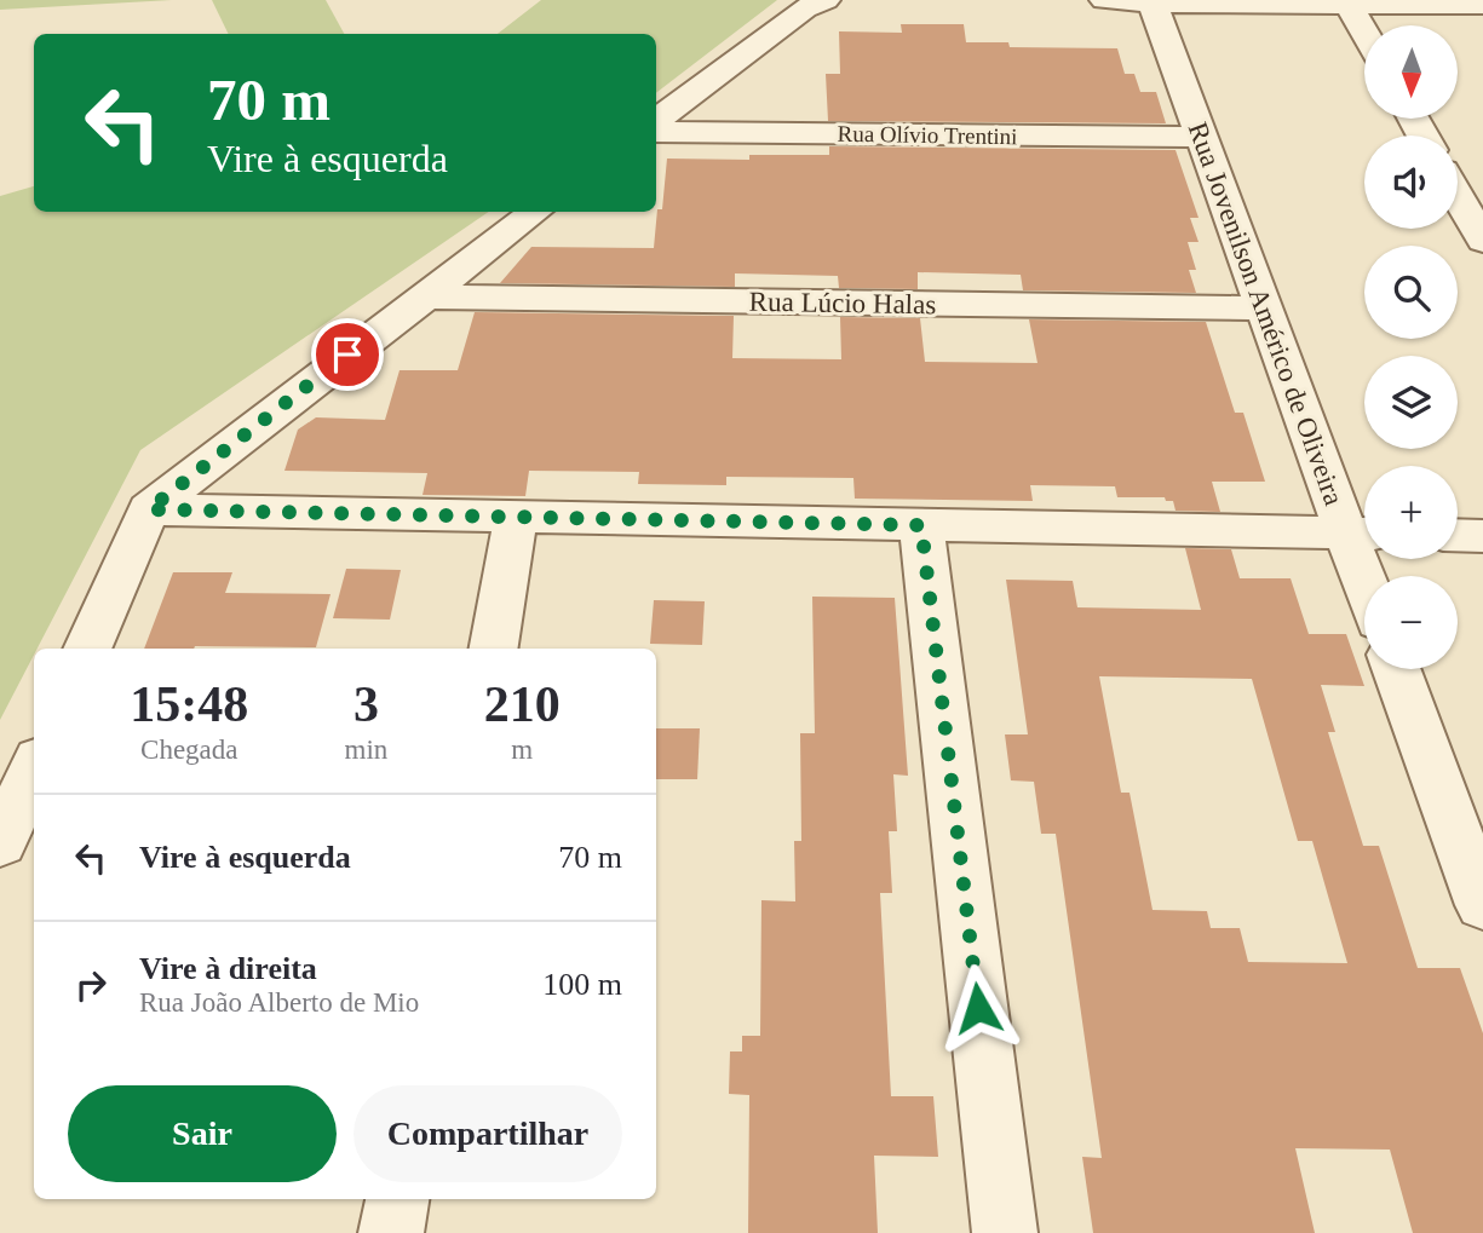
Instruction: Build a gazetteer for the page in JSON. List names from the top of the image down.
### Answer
{
  "streets": {
    "street": ["Rua Olívio Trentini", "Rua Lúcio Halas", "Rua Jovenilson Américo de Oliveira"]
  },
  "crossings": [
    ["Rua Olívio Trentini", "Rua Jovenilson Américo de Oliveira"],
    ["Rua Lúcio Halas", "Rua Jovenilson Américo de Oliveira"]
  ],
  "north": "bottom",
  "page": {
    "map_buttons": ["+", "−"],
    "turn": ["70 m", "Vire à esquerda"],
    "eta": [
      "15:48",
      "Chegada",
      "3",
      "min",
      "210",
      "m"
    ],
    "list": [
      {
        "name": "Vire à esquerda",
        "value": "70 m"
      },
      {
        "name": "Vire à direita",
        "note": "Rua João Alberto de Mio",
        "value": "100 m"
      }
    ],
    "buttons": ["Sair", "Compartilhar"]
  }
}
